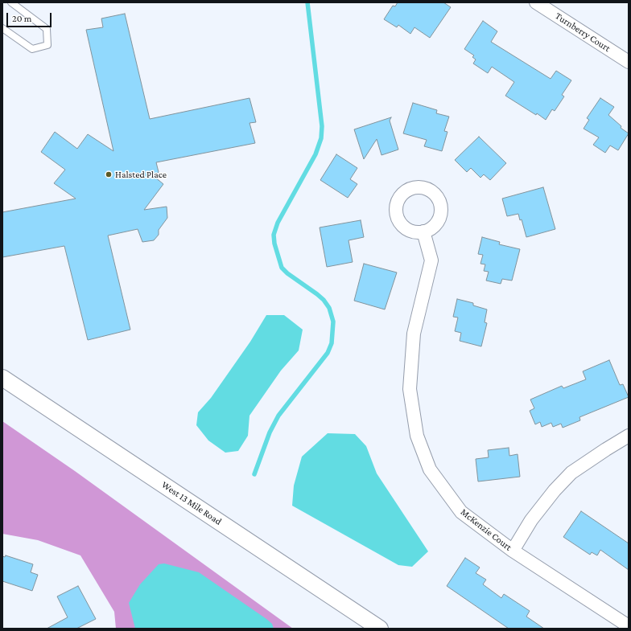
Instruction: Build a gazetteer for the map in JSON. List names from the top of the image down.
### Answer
{
  "streets": {
    "street": ["Turnberry Court", "West 13 Mile Road", "McKenzie Court"]
  },
  "places": ["Halsted Place"],
  "scale_bar": "20 m"
}
